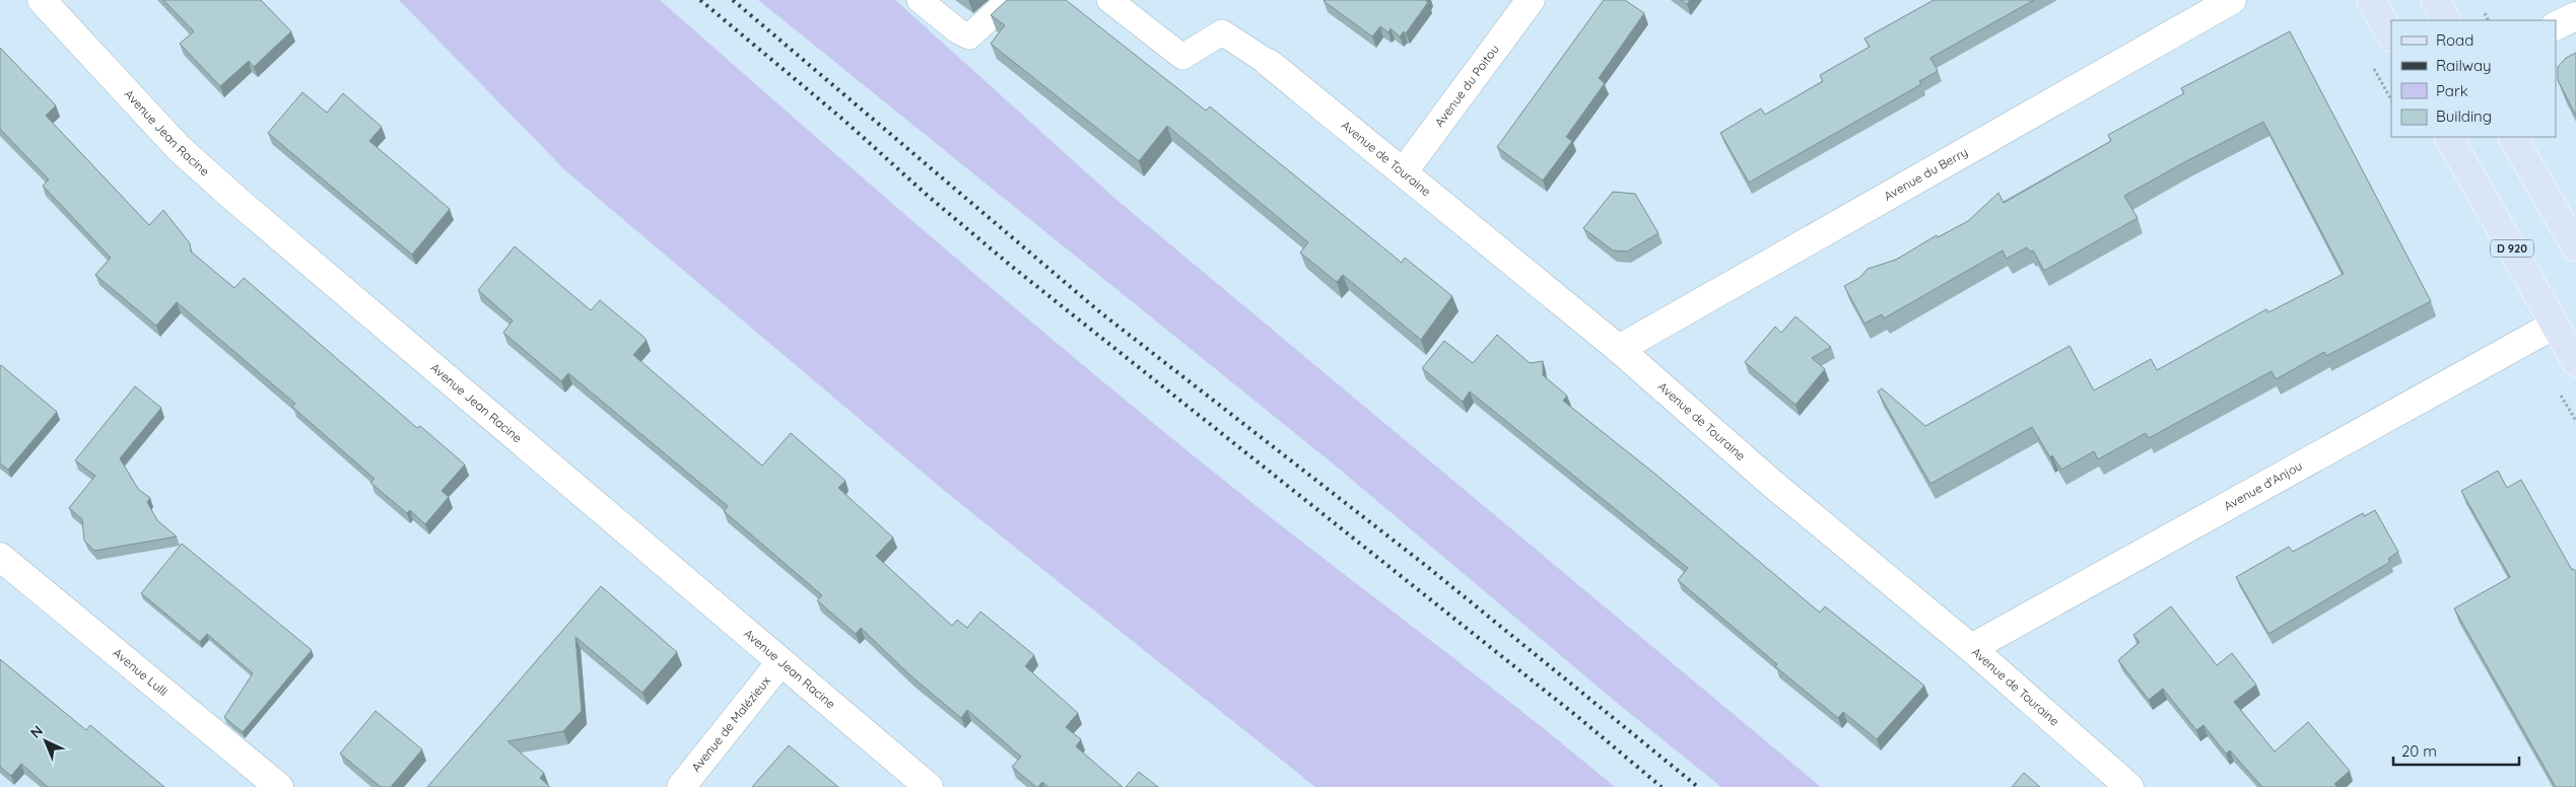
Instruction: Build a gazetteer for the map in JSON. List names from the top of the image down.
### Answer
{
  "streets": {
    "main road": ["D 920"],
    "street": [
      "Avenue du Poitou",
      "Avenue Jean Racine",
      "Avenue de Touraine",
      "Avenue du Berry",
      "Avenue d'Anjou",
      "Avenue Lulli",
      "Avenue de Malézieux"
    ]
  },
  "crossings": [
    ["Avenue du Poitou", "Avenue de Touraine"],
    ["Avenue Jean Racine", "Avenue de Malézieux"],
    ["Avenue de Touraine", "Avenue du Berry"],
    ["Avenue de Touraine", "Avenue d'Anjou"],
    ["D 920", "Avenue d'Anjou"]
  ],
  "legend": [
    "Road",
    "Railway",
    "Park",
    "Building"
  ],
  "scale_bar": "20 m",
  "north": "top left"
}
